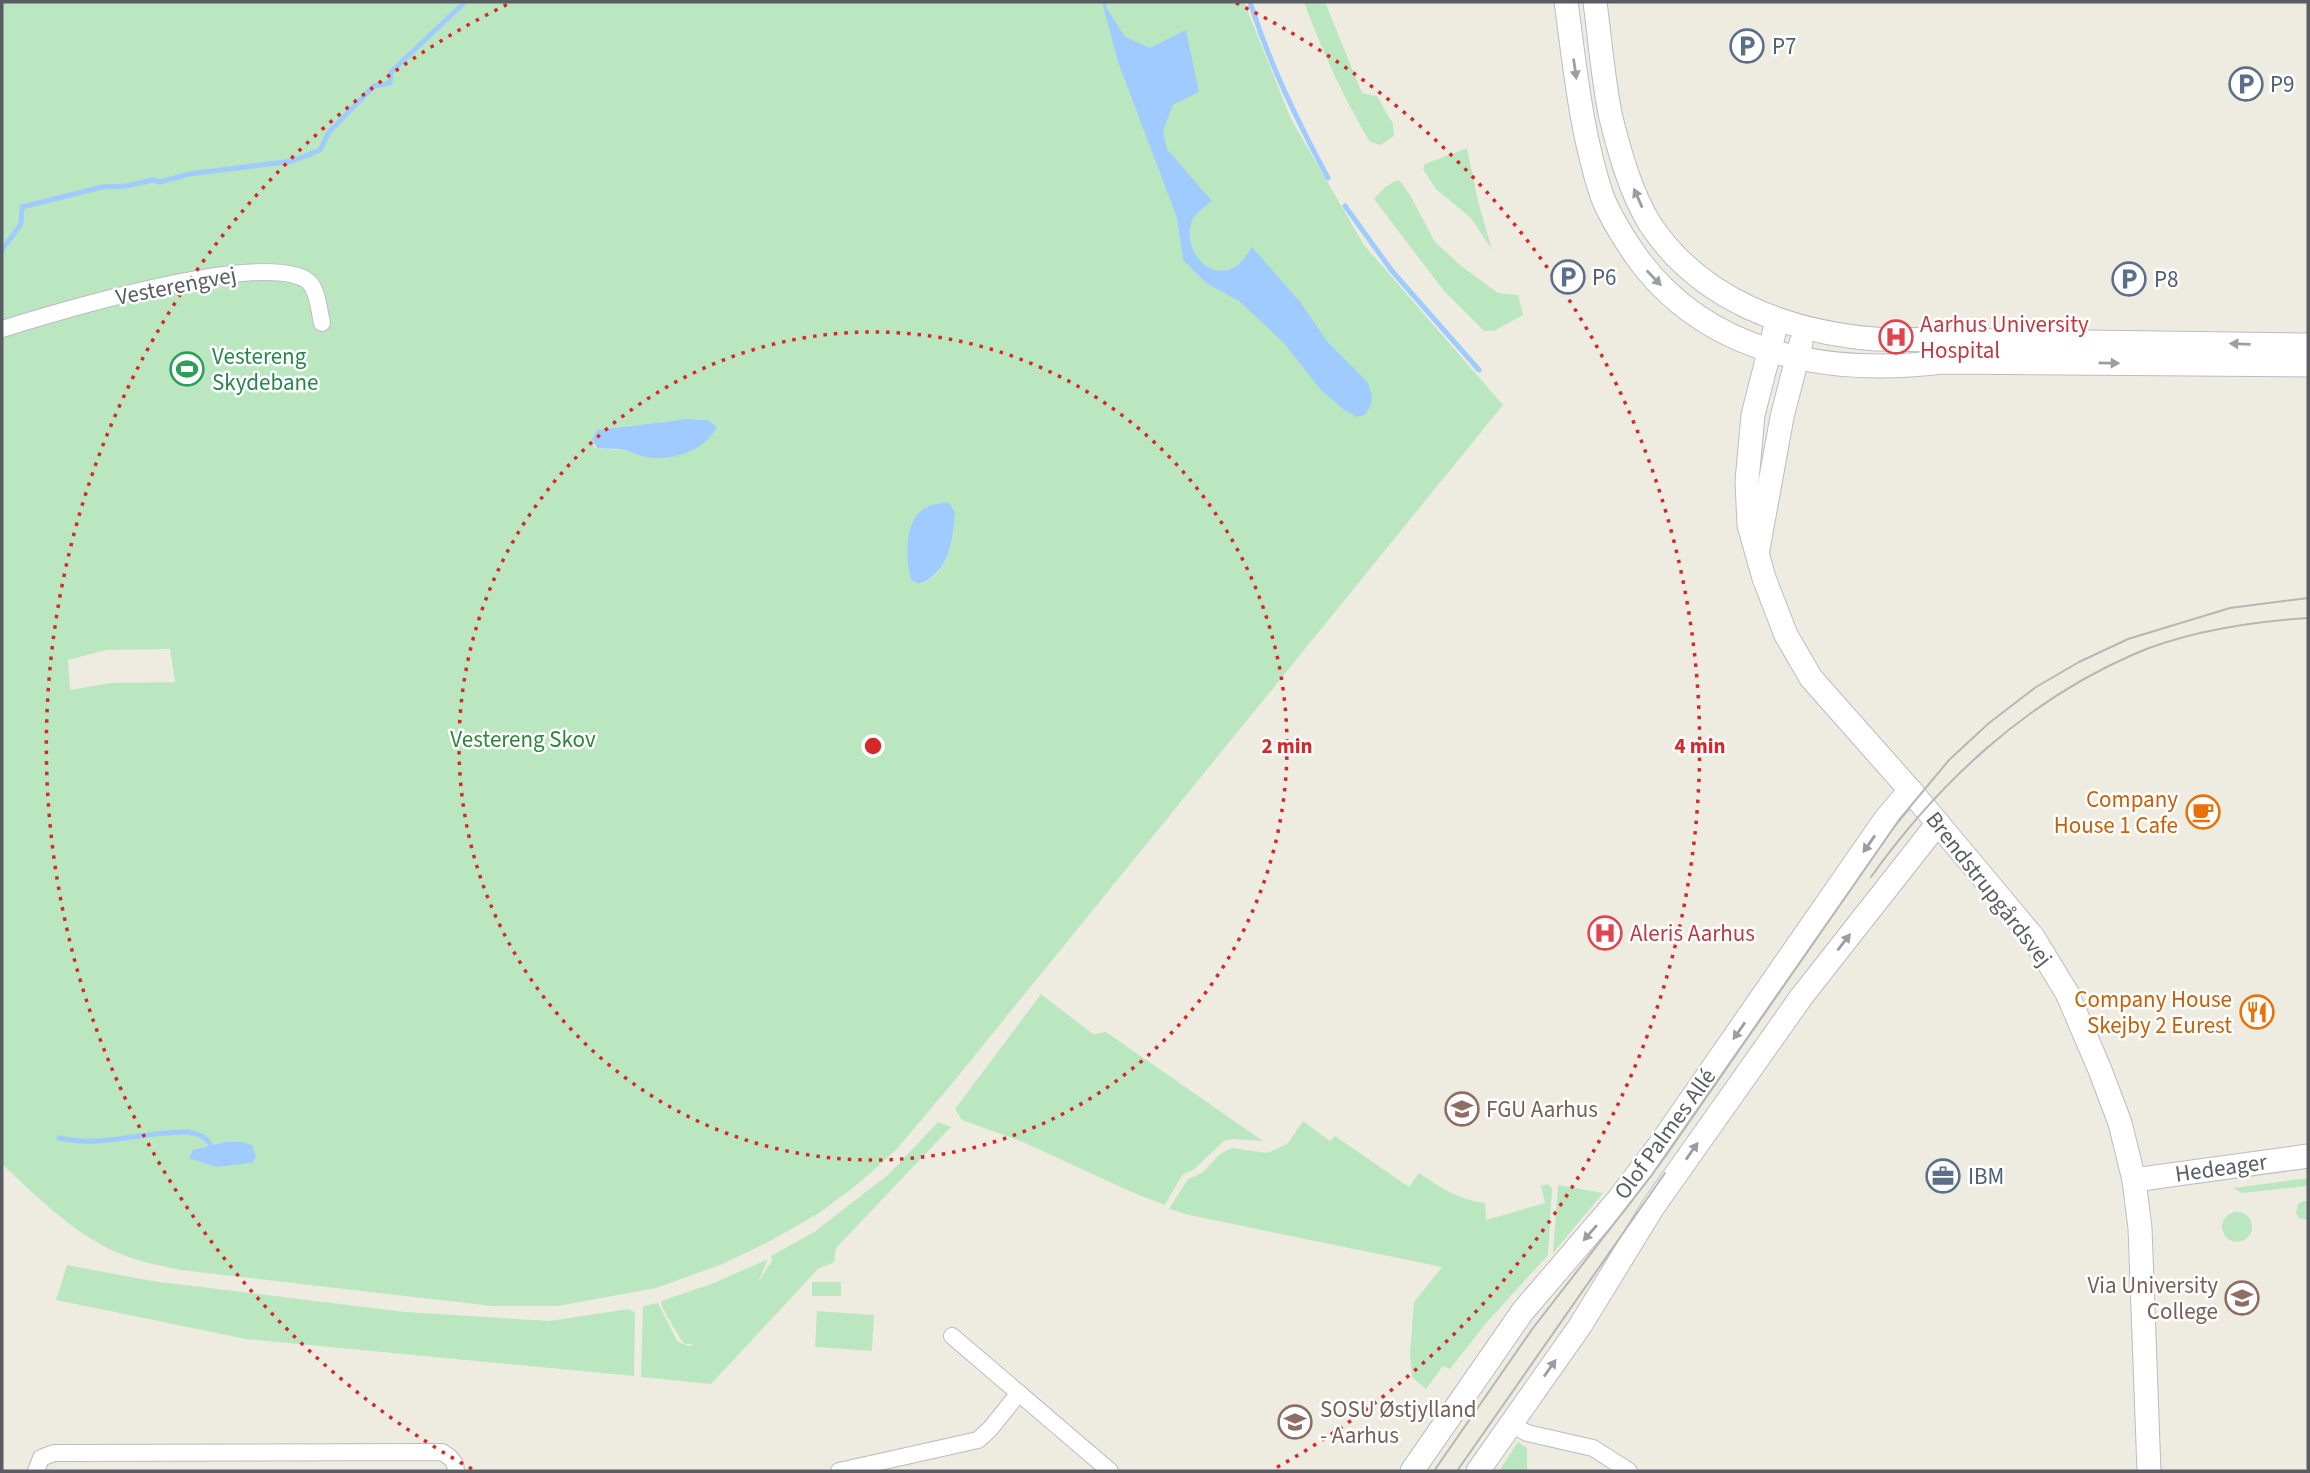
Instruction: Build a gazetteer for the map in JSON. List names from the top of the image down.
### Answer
{
  "streets": {
    "street": [
      "Vesterengvej",
      "Brendstrupgårdsvej",
      "Olof Palmes Allé",
      "Hedeager"
    ]
  },
  "crossings": [
    ["Brendstrupgårdsvej", "Olof Palmes Allé"],
    ["Brendstrupgårdsvej", "Hedeager"]
  ],
  "parks": ["Vestereng Skov"],
  "places": {
    "parking": [
      "P7",
      "P9",
      "P6",
      "P8"
    ],
    "hospital": ["Aarhus University Hospital", "Aleris Aarhus"],
    "sports": ["Vestereng Skydebane"],
    "cafe": ["Company House 1 Cafe"],
    "restaurant": ["Company House Skejby 2 Eurest"],
    "school or university": ["FGU Aarhus", "Via University College", "SOSU Østjylland - Aarhus"],
    "office": ["IBM"]
  },
  "rings": ["2 min", "4 min"]
}
